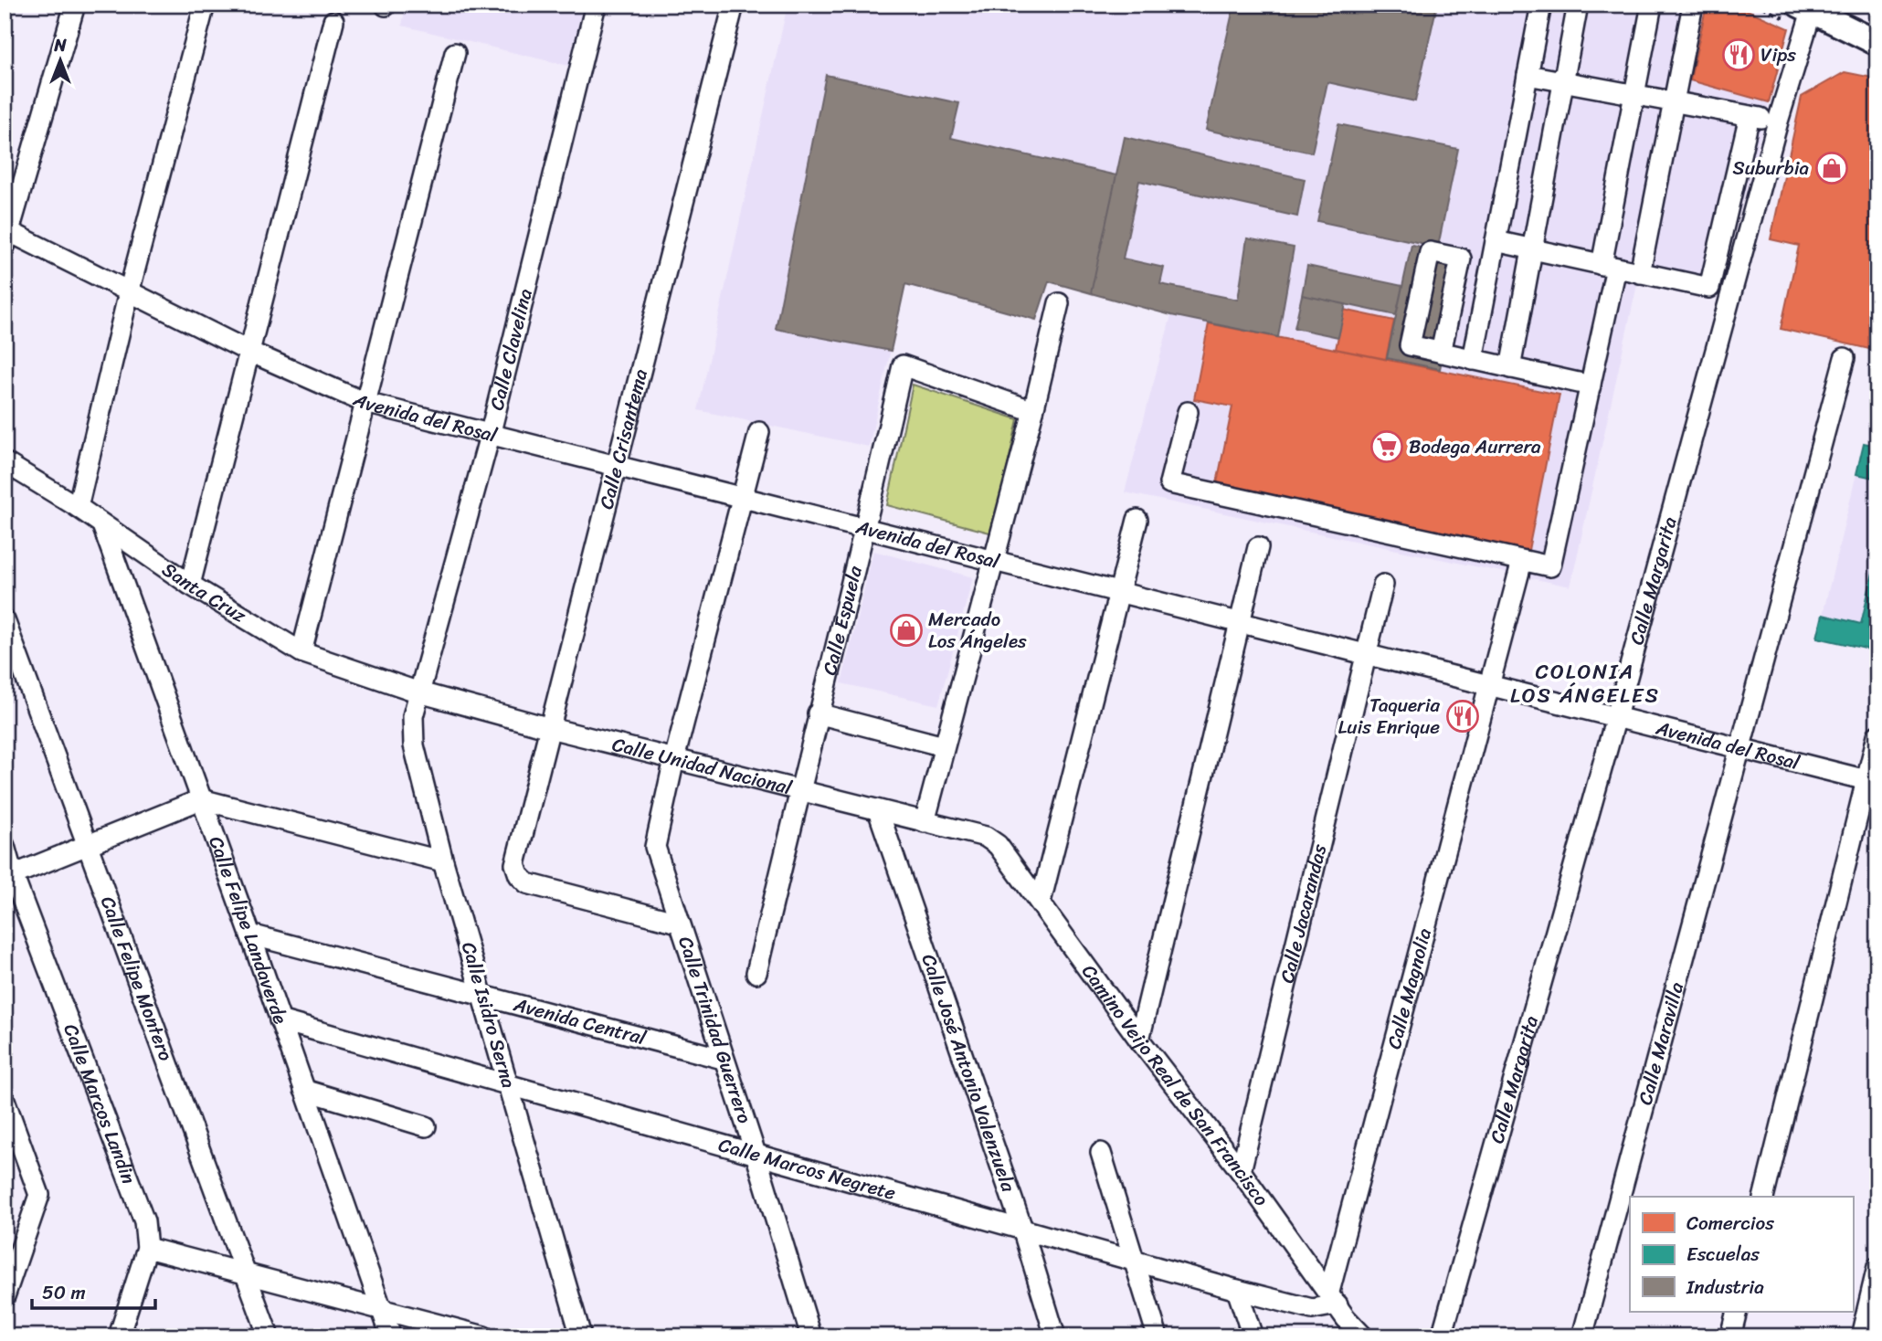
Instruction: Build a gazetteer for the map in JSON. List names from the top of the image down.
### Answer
{
  "streets": {
    "street": [
      "Calle Clavelina",
      "Avenida del Rosal",
      "Calle Crisantema",
      "Calle Margarita",
      "Santa Cruz",
      "Calle Espuela",
      "Calle Unidad Nacional",
      "Calle Jacarandas",
      "Calle Felipe Landaverde",
      "Calle Felipe Montero",
      "Calle Magnolia",
      "Calle Isidro Serna",
      "Avenida Central",
      "Calle Trinidad Guerrero",
      "Calle Maravilla",
      "Calle José Antonio Valenzuela",
      "Camino Veijo Real de San Francisco",
      "Calle Marcos Landin",
      "Calle Marcos Negrete"
    ]
  },
  "crossings": [
    ["Calle Clavelina", "Avenida del Rosal"],
    ["Calle Clavelina", "Santa Cruz"],
    ["Calle Clavelina", "Calle Unidad Nacional"],
    ["Calle Clavelina", "Calle Isidro Serna"],
    ["Avenida del Rosal", "Calle Crisantema"],
    ["Avenida del Rosal", "Calle Margarita"],
    ["Avenida del Rosal", "Calle Espuela"],
    ["Avenida del Rosal", "Calle Jacarandas"],
    ["Avenida del Rosal", "Calle Magnolia"],
    ["Avenida del Rosal", "Calle Trinidad Guerrero"],
    ["Avenida del Rosal", "Calle Maravilla"],
    ["Calle Crisantema", "Calle Unidad Nacional"],
    ["Calle Crisantema", "Calle Trinidad Guerrero"],
    ["Santa Cruz", "Calle Unidad Nacional"],
    ["Santa Cruz", "Calle Felipe Landaverde"],
    ["Santa Cruz", "Calle Isidro Serna"],
    ["Calle Espuela", "Calle Unidad Nacional"],
    ["Calle Unidad Nacional", "Calle Isidro Serna"],
    ["Calle Unidad Nacional", "Calle Trinidad Guerrero"],
    ["Calle Unidad Nacional", "Calle José Antonio Valenzuela"],
    ["Calle Unidad Nacional", "Camino Veijo Real de San Francisco"],
    ["Calle Jacarandas", "Camino Veijo Real de San Francisco"],
    ["Calle Felipe Landaverde", "Avenida Central"],
    ["Calle Felipe Landaverde", "Calle Marcos Negrete"],
    ["Calle Magnolia", "Camino Veijo Real de San Francisco"],
    ["Calle Magnolia", "Calle Marcos Negrete"],
    ["Calle Isidro Serna", "Avenida Central"],
    ["Calle Isidro Serna", "Calle Marcos Negrete"],
    ["Avenida Central", "Calle Trinidad Guerrero"],
    ["Calle Trinidad Guerrero", "Calle Marcos Negrete"],
    ["Calle José Antonio Valenzuela", "Calle Marcos Negrete"],
    ["Camino Veijo Real de San Francisco", "Calle Marcos Negrete"]
  ],
  "districts": ["COLONIA LOS ÁNGELES"],
  "places": {
    "restaurant": ["Vips", "Taqueria Luis Enrique"],
    "shop": ["Suburbia", "Mercado Los Ángeles"],
    "supermarket": ["Bodega Aurrera"]
  },
  "legend": ["Comercios", "Escuelas", "Industria"],
  "scale_bar": "50 m",
  "north": "top"
}
